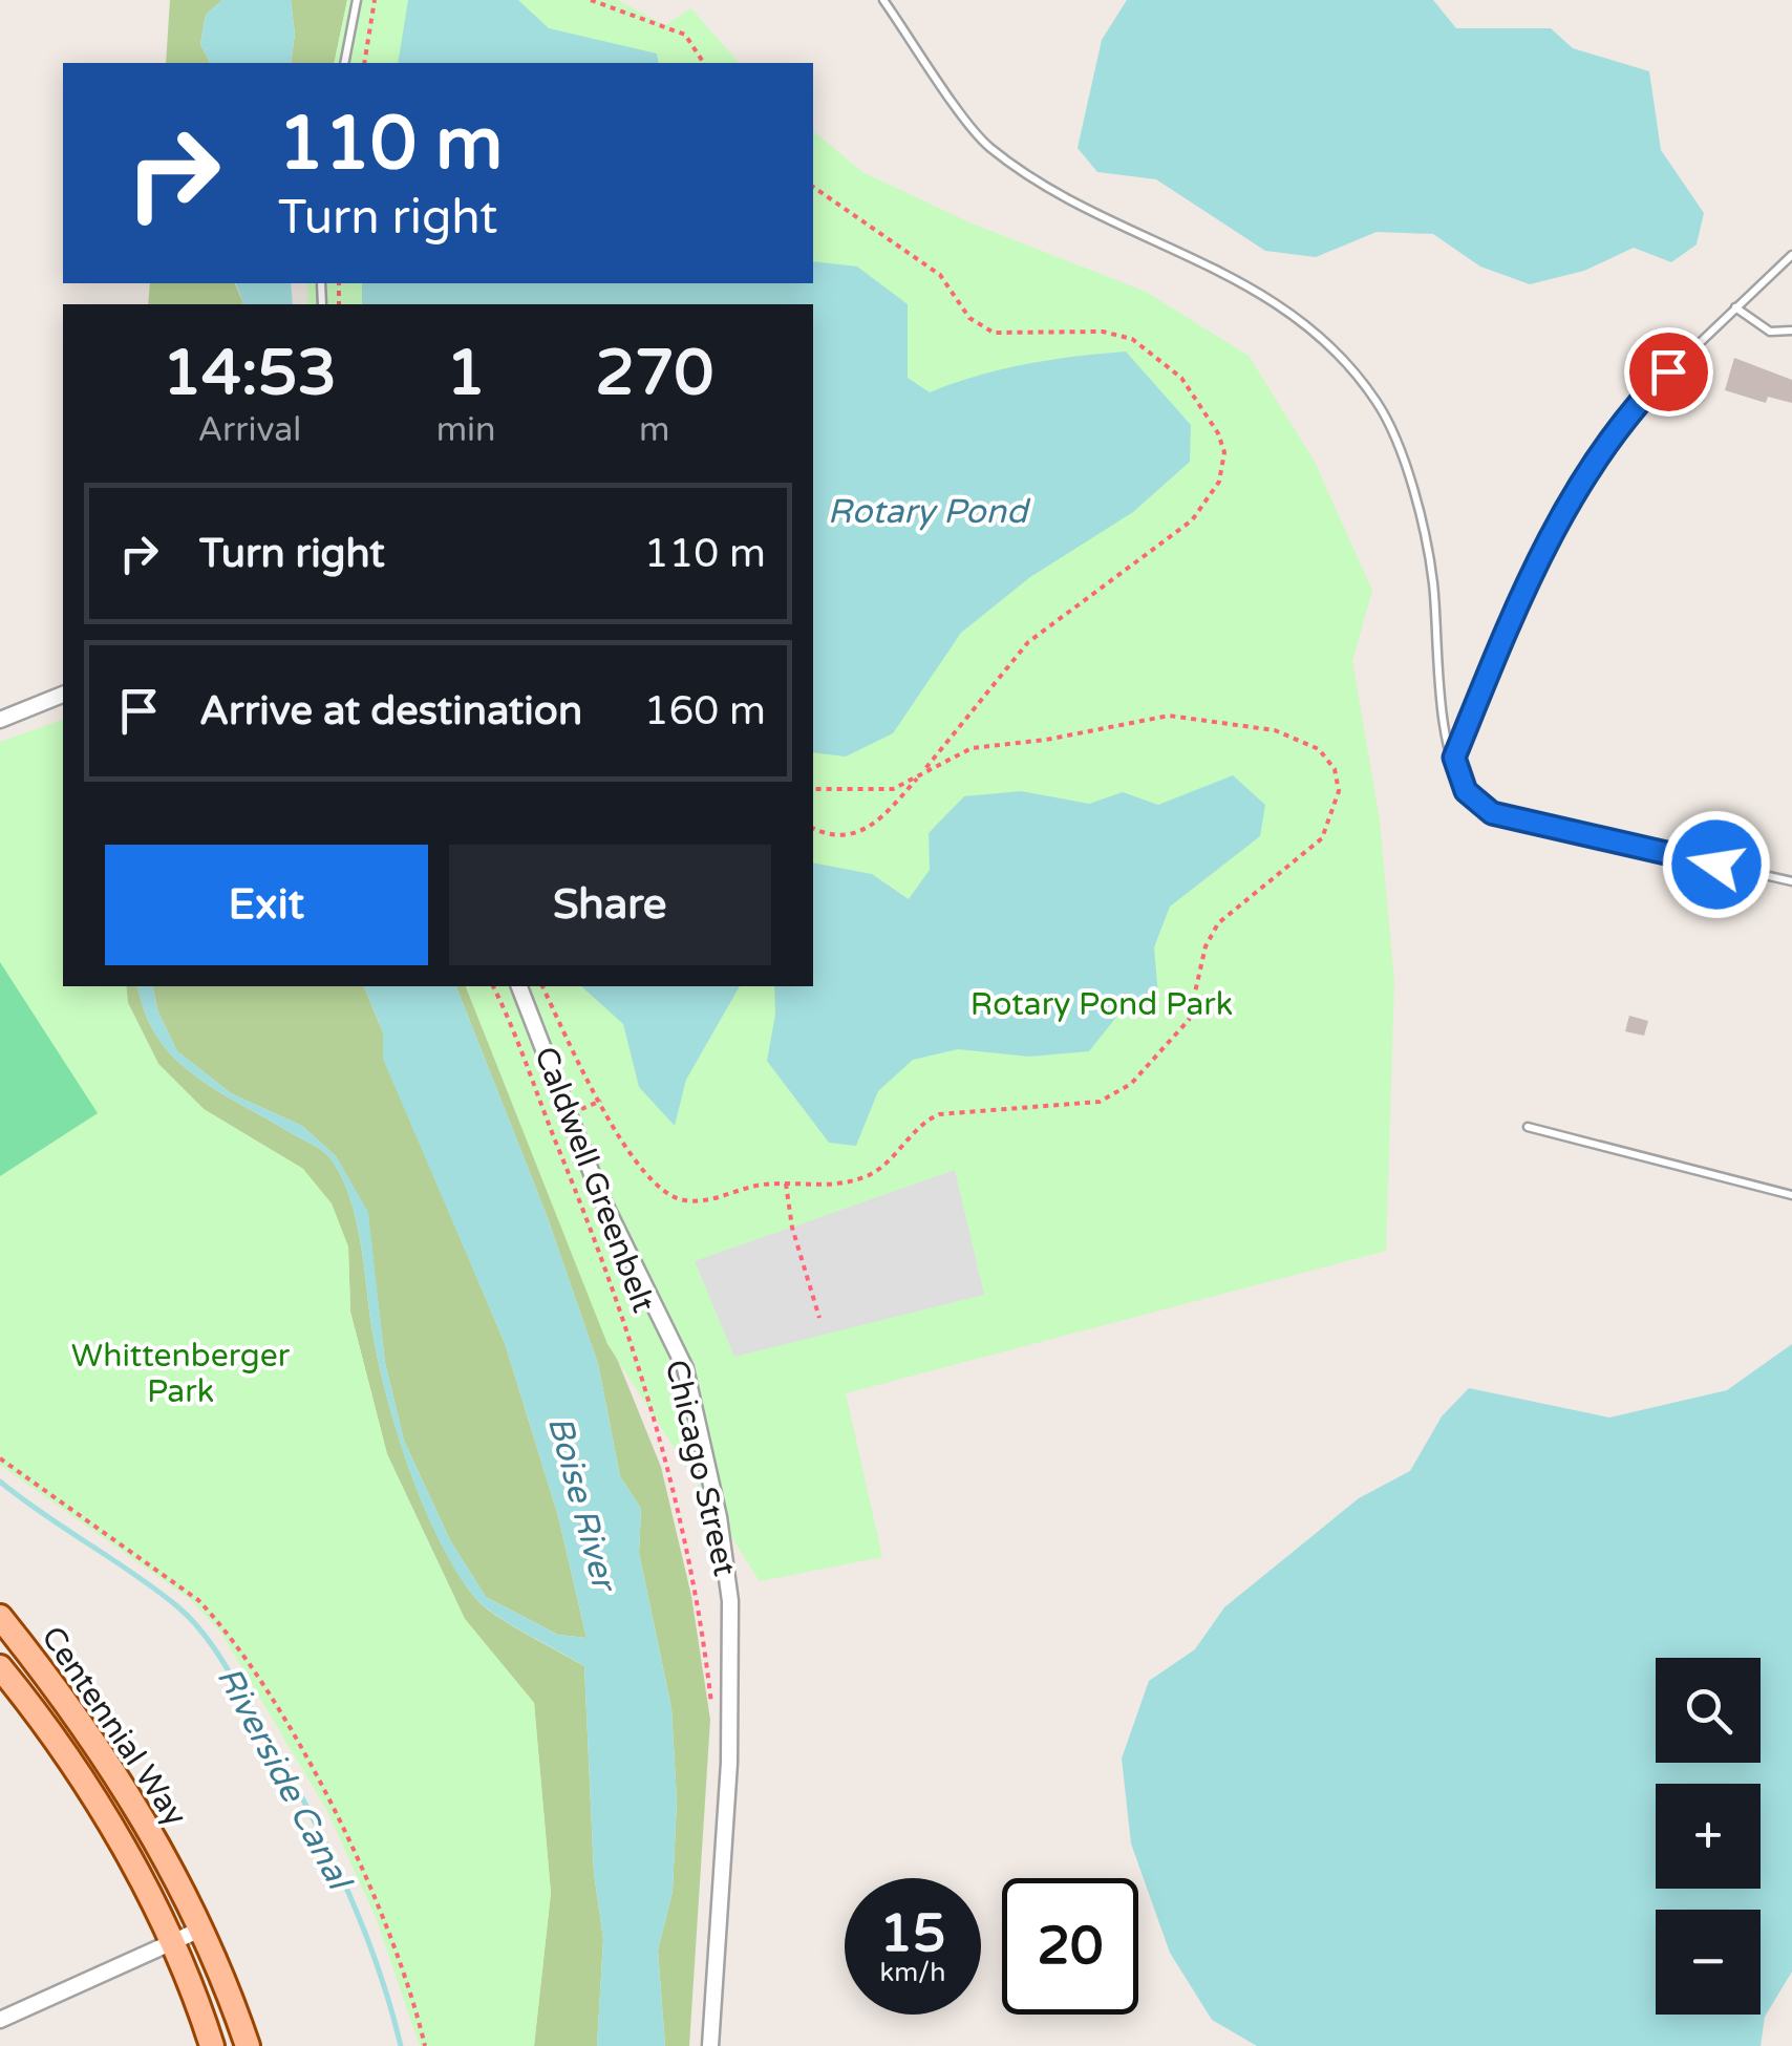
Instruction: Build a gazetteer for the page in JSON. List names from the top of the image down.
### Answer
{
  "streets": {
    "main road": ["Centennial Way"],
    "street": ["Chicago Street"],
    "path": ["Caldwell Greenbelt"]
  },
  "water": ["Rotary Pond", "Boise River", "Riverside Canal"],
  "parks": ["Rotary Pond Park", "Whittenberger Park"],
  "page": {
    "turn": ["110 m", "Turn right"],
    "eta": [
      "14:53",
      "Arrival",
      "1",
      "min",
      "270",
      "m"
    ],
    "list": [
      {
        "name": "Turn right",
        "value": "110 m"
      },
      {
        "name": "Arrive at destination",
        "value": "160 m"
      }
    ],
    "buttons": ["Exit", "Share"],
    "map_buttons": ["+", "−"],
    "speed": "15 km/h",
    "limit": "20"
  }
}
